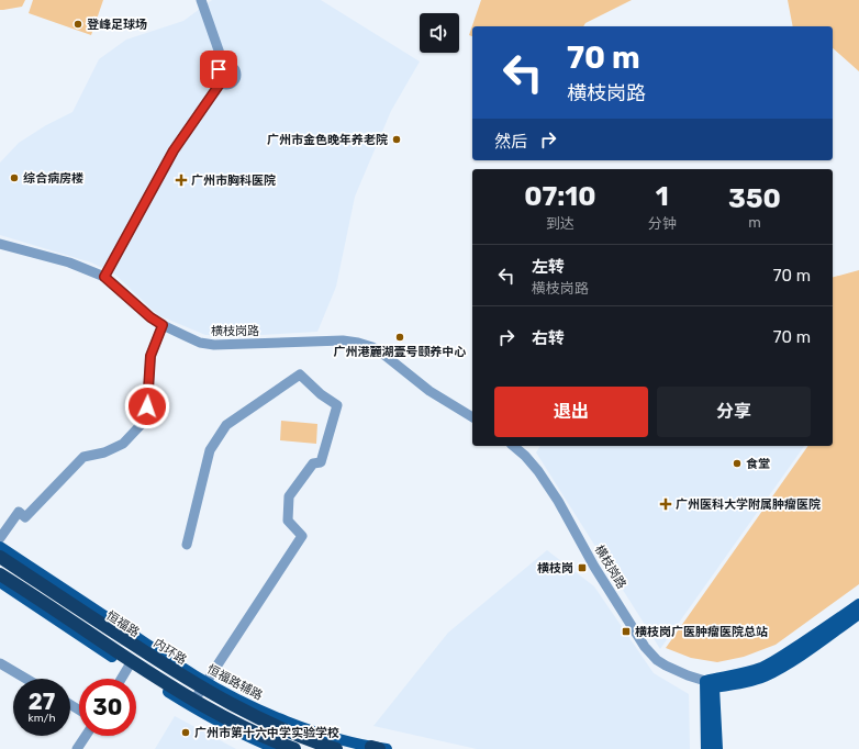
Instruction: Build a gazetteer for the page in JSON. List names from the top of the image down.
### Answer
{
  "streets": {
    "highway": ["内环路"],
    "main road": ["横枝岗路", "恒福路", "恒福路辅路"]
  },
  "crossings": [
    ["恒福路", "内环路"],
    ["恒福路", "恒福路辅路"]
  ],
  "places": {
    "other": [
      "登峰足球场",
      "广州市金色晚年养老院",
      "综合病房楼",
      "广州港麓湖壹号颐养中心",
      "食堂",
      "广州市第十六中学实验学校"
    ],
    "health": ["广州市胸科医院", "广州医科大学附属肿瘤医院"],
    "transit": ["横枝岗", "横枝岗广医肿瘤医院总站"]
  },
  "page": {
    "turn": ["70 m", "横枝岗路"],
    "then": "然后",
    "eta": [
      "07:10",
      "到达",
      "1",
      "分钟",
      "350",
      "m"
    ],
    "list": [
      {
        "name": "左转",
        "note": "横枝岗路",
        "value": "70 m"
      },
      {
        "name": "右转",
        "value": "70 m"
      }
    ],
    "buttons": ["退出", "分享"],
    "speed": "27 km/h",
    "limit": "30"
  }
}
